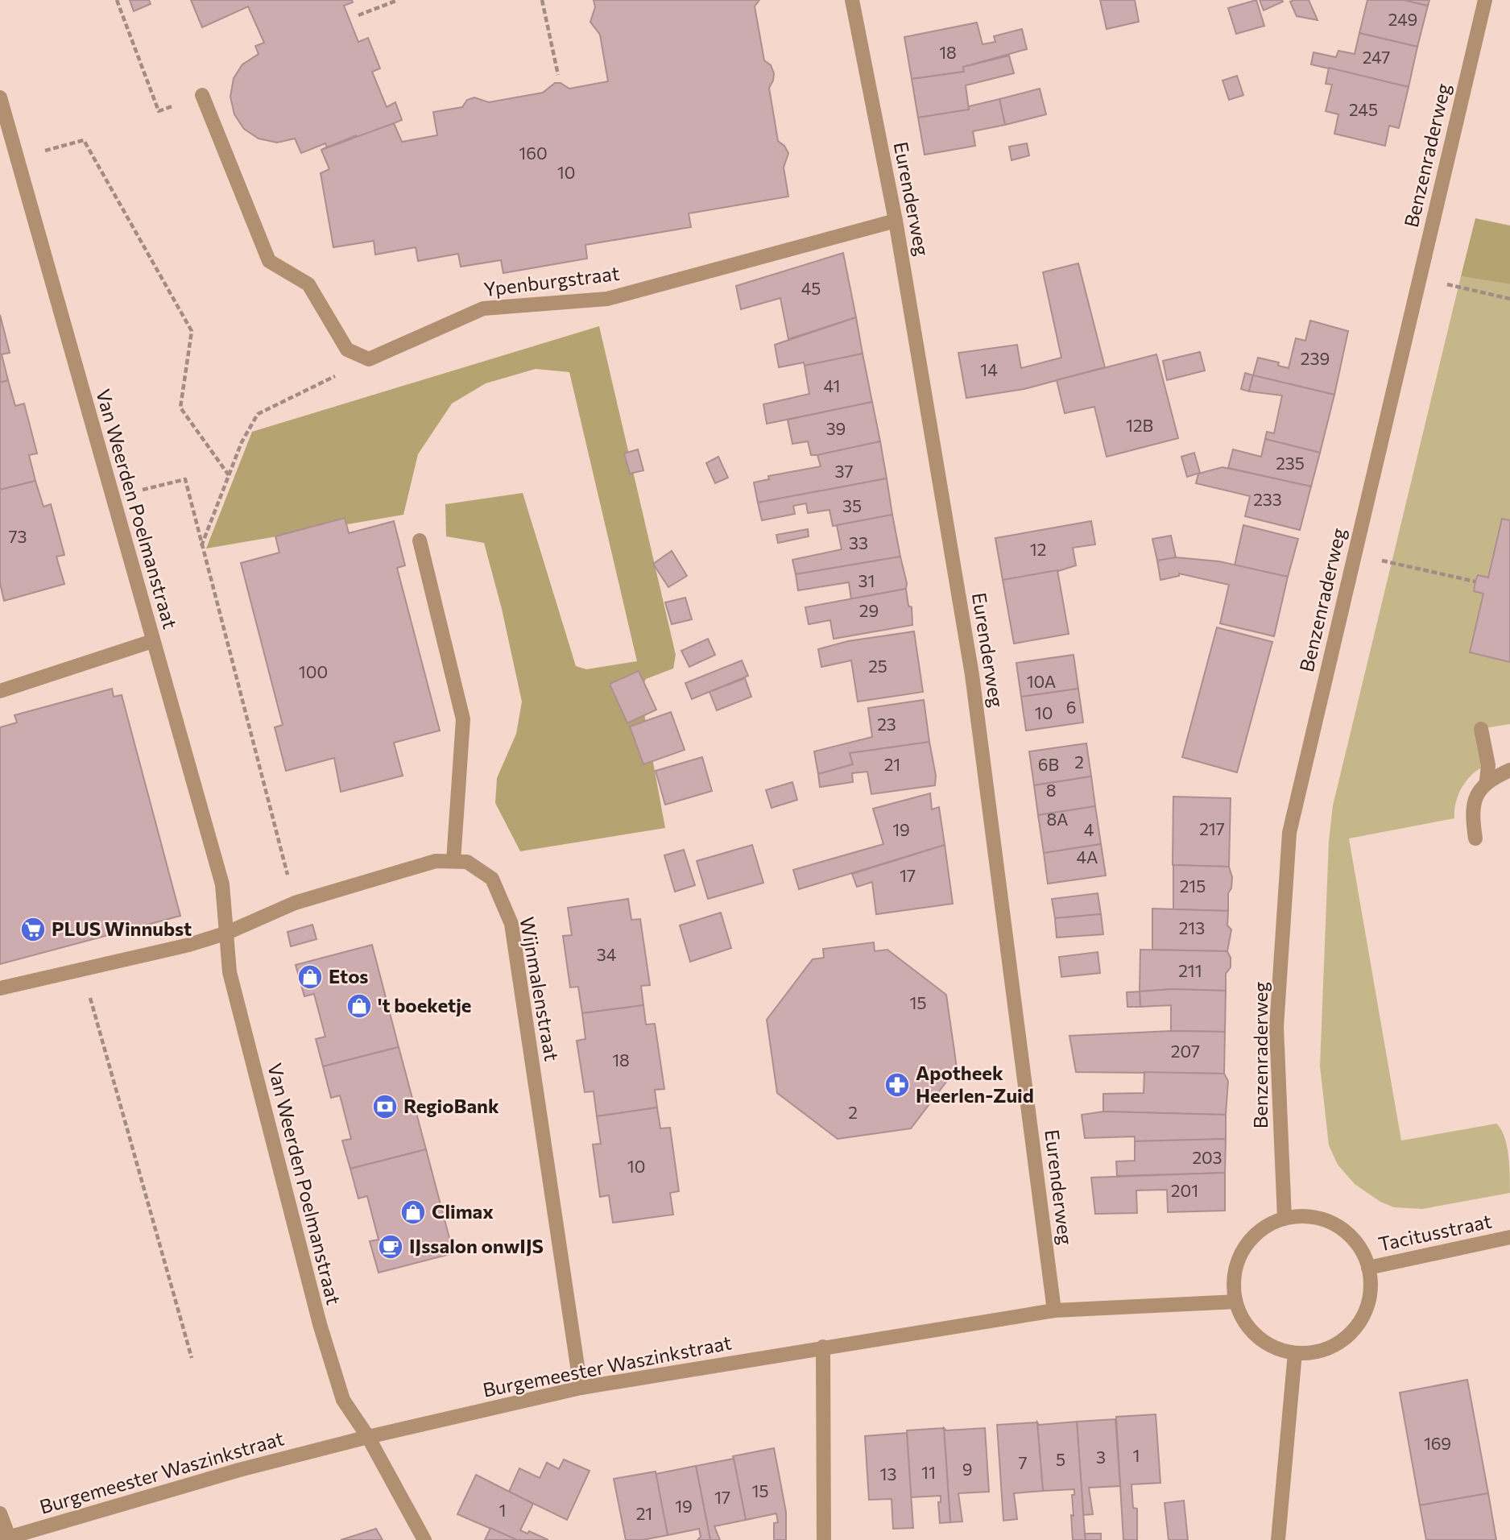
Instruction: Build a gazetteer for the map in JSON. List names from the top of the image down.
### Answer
{
  "streets": {
    "street": [
      "Benzenraderweg",
      "Eurenderweg",
      "Ypenburgstraat",
      "Van Weerden Poelmanstraat",
      "Wijnmalenstraat",
      "Tacitusstraat",
      "Burgemeester Waszinkstraat"
    ]
  },
  "crossings": [
    ["Benzenraderweg", "Tacitusstraat"],
    ["Benzenraderweg", "Burgemeester Waszinkstraat"],
    ["Eurenderweg", "Ypenburgstraat"],
    ["Eurenderweg", "Burgemeester Waszinkstraat"],
    ["Van Weerden Poelmanstraat", "Wijnmalenstraat"],
    ["Van Weerden Poelmanstraat", "Burgemeester Waszinkstraat"],
    ["Wijnmalenstraat", "Burgemeester Waszinkstraat"],
    ["Tacitusstraat", "Burgemeester Waszinkstraat"]
  ],
  "places": {
    "supermarket": ["PLUS Winnubst"],
    "shop": ["Etos", "'t boeketje", "Climax"],
    "pharmacy": ["Apotheek Heerlen-Zuid"],
    "bank": ["RegioBank"],
    "cafe": ["IJssalon onwIJS"]
  },
  "house_numbers": [
    "249",
    "18",
    "247",
    "245",
    "160",
    "10",
    "45",
    "239",
    "14",
    "41",
    "12B",
    "39",
    "235",
    "37",
    "233",
    "35",
    "73",
    "33",
    "12",
    "31",
    "29",
    "25",
    "100",
    "10A",
    "6",
    "10",
    "23",
    "2",
    "21",
    "6B",
    "8",
    "8A",
    "217",
    "19",
    "4",
    "4A",
    "17",
    "215",
    "213",
    "34",
    "211",
    "15",
    "207",
    "18",
    "2",
    "203",
    "10",
    "201",
    "169",
    "1",
    "3",
    "5",
    "7",
    "9",
    "11",
    "13",
    "15",
    "17",
    "19",
    "1",
    "21"
  ]
}
